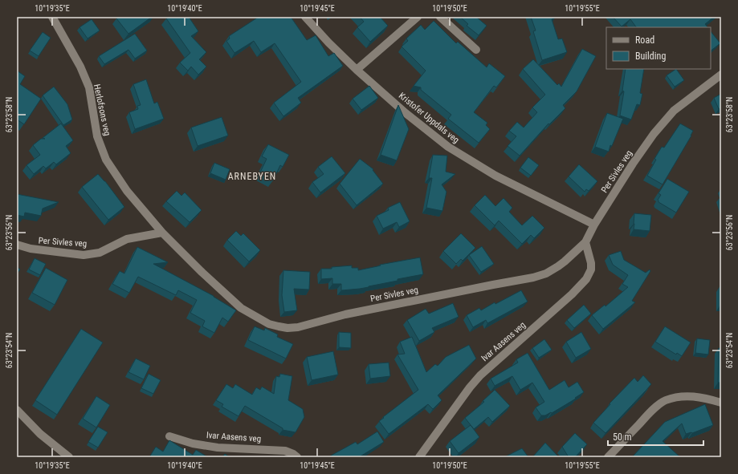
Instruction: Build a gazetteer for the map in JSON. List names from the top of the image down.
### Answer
{
  "streets": {
    "street": [
      "Herlofsons veg",
      "Kristofer Uppdals veg",
      "Per Sivles veg",
      "Ivar Aasens veg"
    ]
  },
  "crossings": [
    ["Herlofsons veg", "Per Sivles veg"],
    ["Kristofer Uppdals veg", "Per Sivles veg"],
    ["Per Sivles veg", "Ivar Aasens veg"]
  ],
  "districts": ["ARNEBYEN"],
  "legend": ["Road", "Building"],
  "scale_bar": "50 m",
  "coordinates": [
    "10°19'35\"E",
    "10°19'40\"E",
    "10°19'45\"E",
    "10°19'50\"E",
    "10°19'55\"E",
    "63°23'58\"N",
    "63°23'56\"N",
    "63°23'54\"N"
  ]
}
